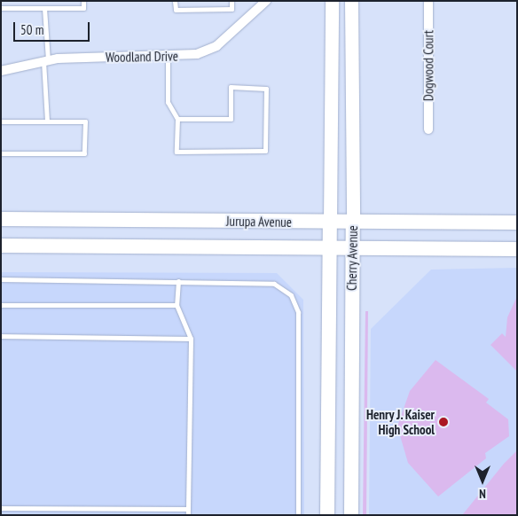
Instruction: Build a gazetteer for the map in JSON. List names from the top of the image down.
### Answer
{
  "streets": {
    "main road": ["Jurupa Avenue", "Cherry Avenue"],
    "street": ["Woodland Drive", "Dogwood Court"]
  },
  "crossings": [
    ["Jurupa Avenue", "Cherry Avenue"]
  ],
  "places": ["Henry J. Kaiser High School"],
  "scale_bar": "50 m",
  "north": "bottom"
}
